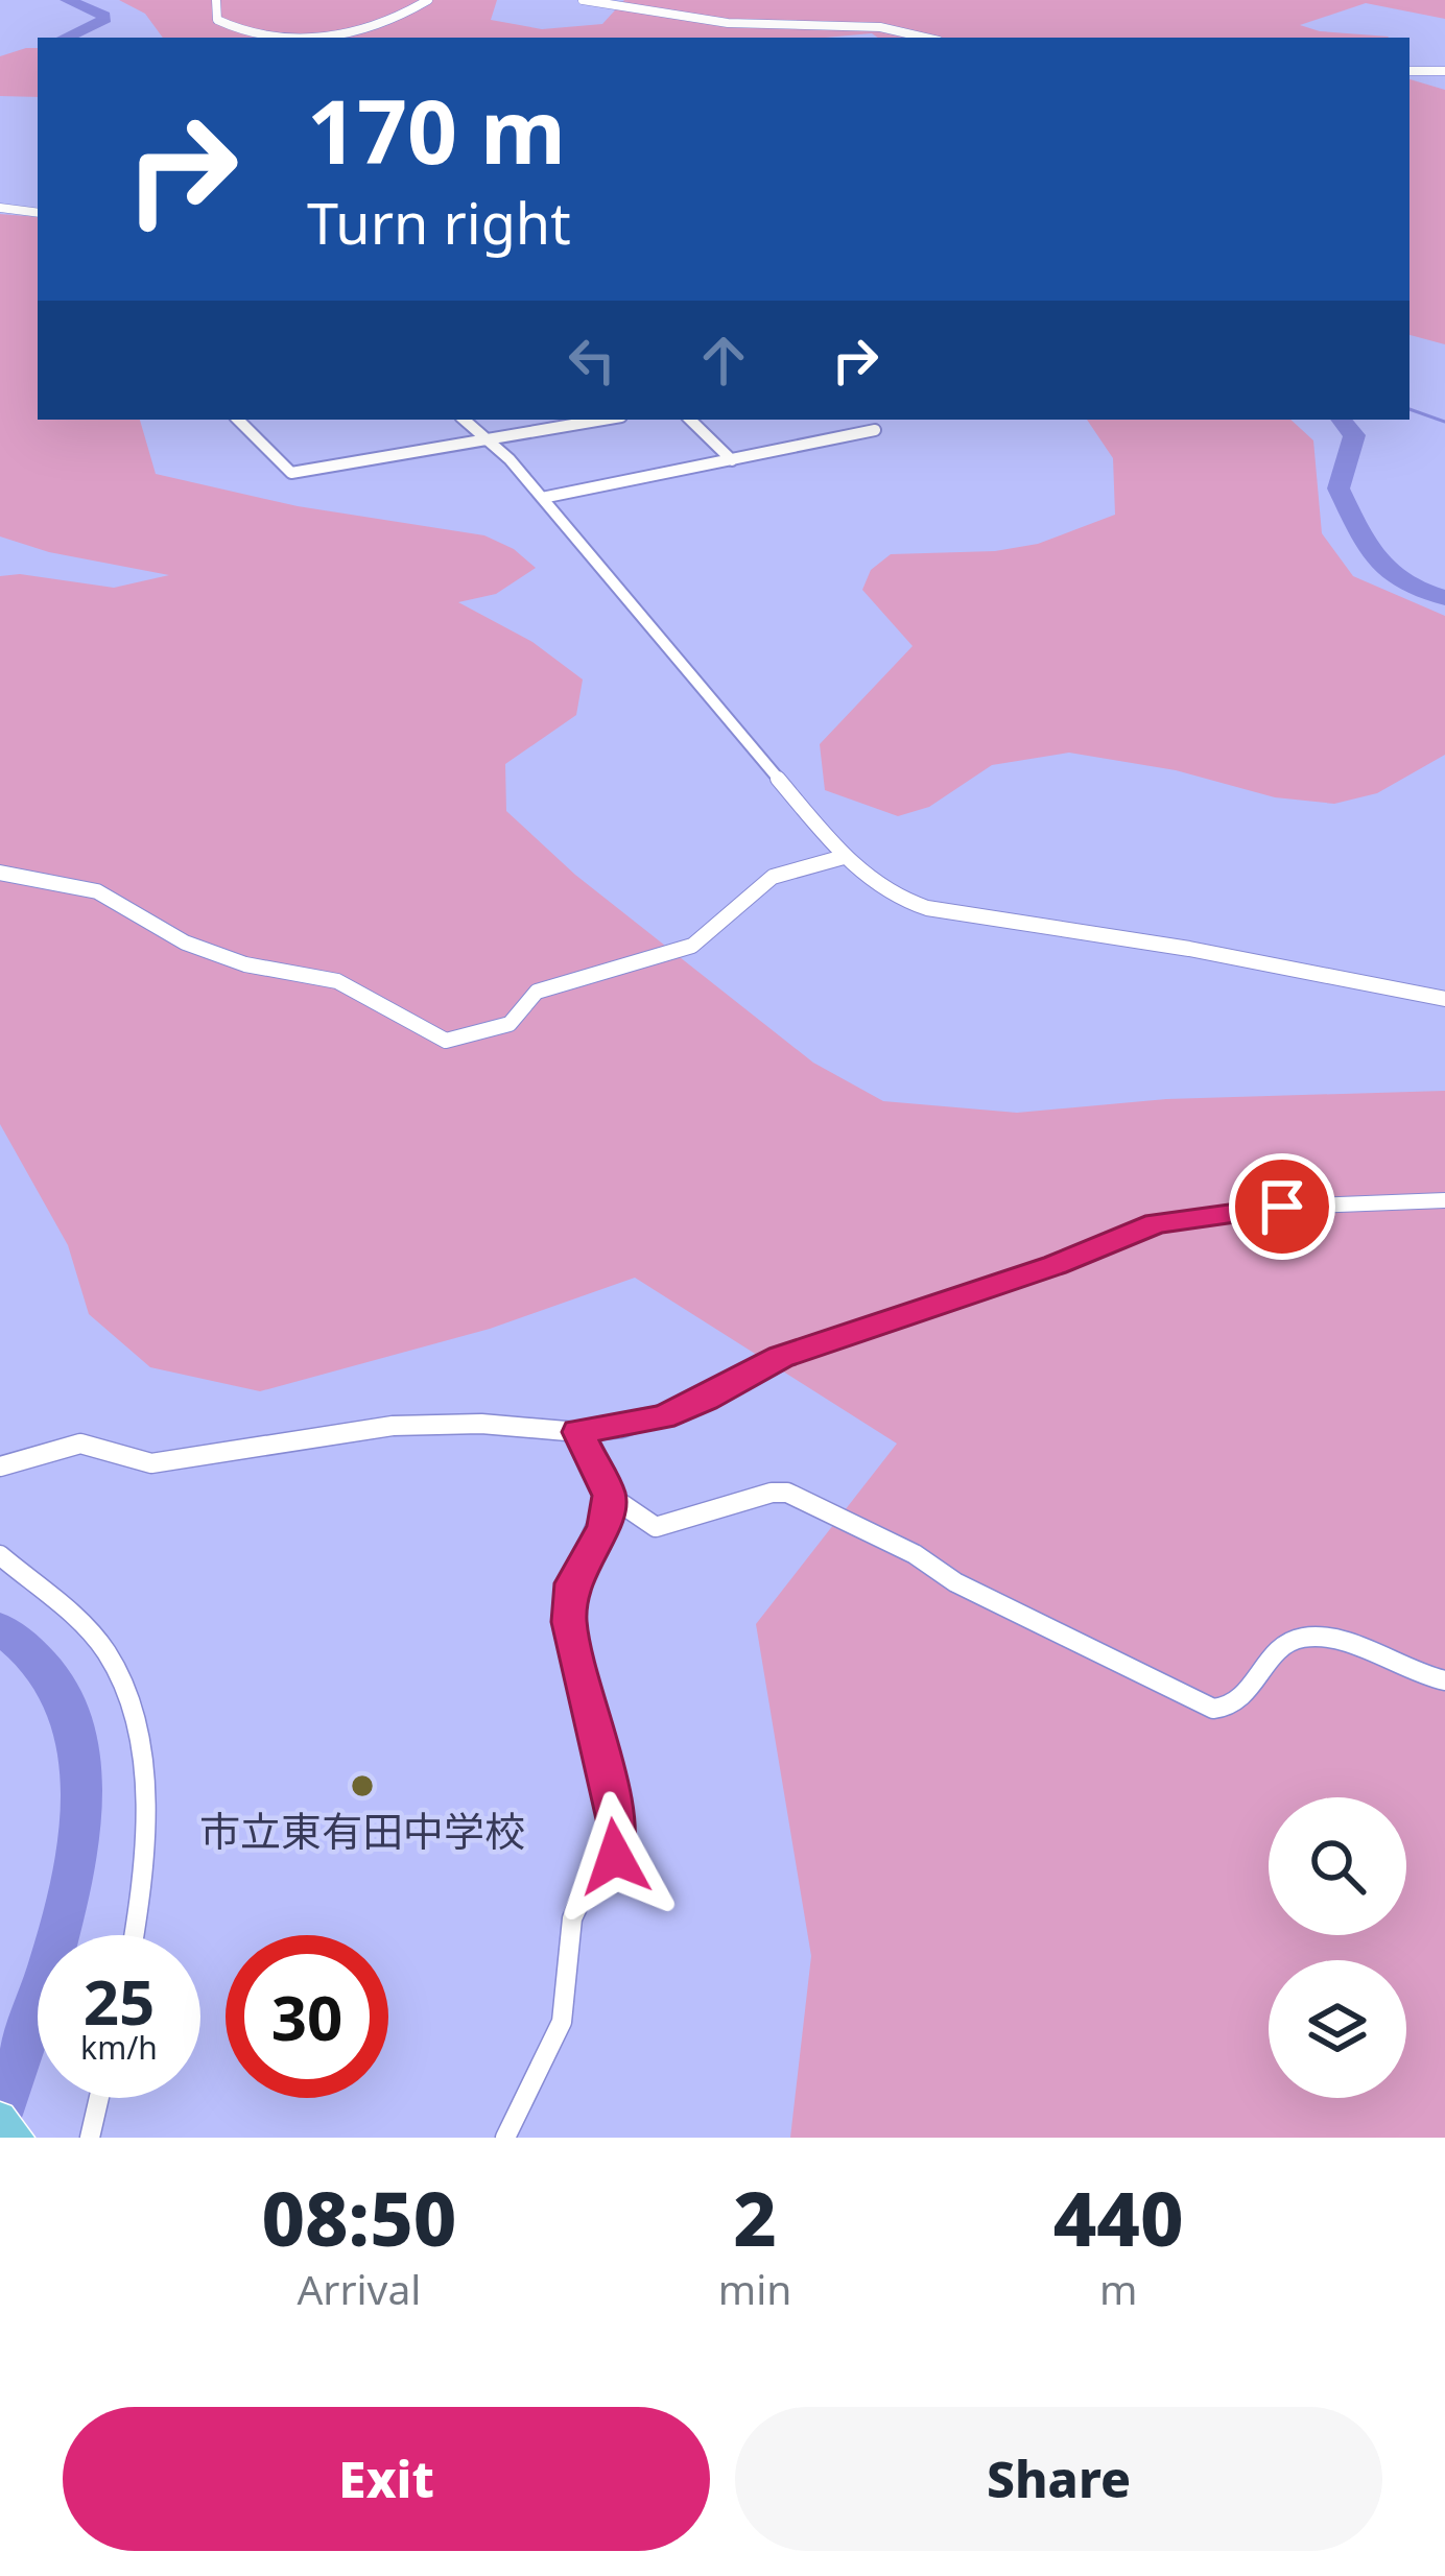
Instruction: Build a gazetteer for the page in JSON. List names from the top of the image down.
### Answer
{
  "places": ["市立東有田中学校"],
  "page": {
    "turn": ["170 m", "Turn right"],
    "speed": "25 km/h",
    "limit": "30",
    "eta": [
      "08:50",
      "Arrival",
      "2",
      "min",
      "440",
      "m"
    ],
    "buttons": ["Exit", "Share"]
  }
}
